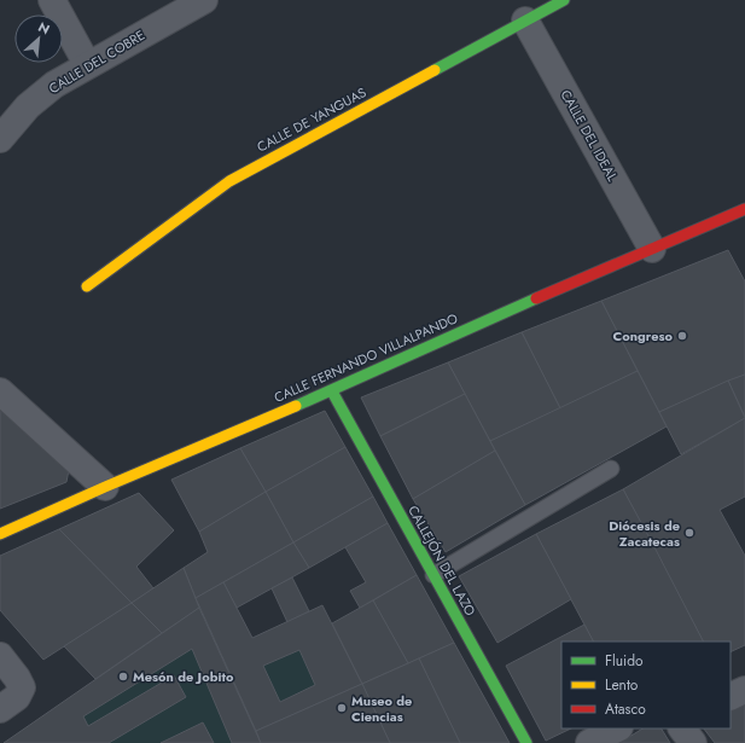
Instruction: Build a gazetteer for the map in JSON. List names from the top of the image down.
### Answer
{
  "streets": {
    "street": [
      "CALLE DEL COBRE",
      "CALLE DE YANGUAS",
      "CALLE DEL IDEAL",
      "CALLE FERNANDO VILLALPANDO",
      "CALLEJÓN DEL LAZO"
    ]
  },
  "crossings": [
    ["CALLE DE YANGUAS", "CALLE DEL IDEAL"],
    ["CALLE DEL IDEAL", "CALLE FERNANDO VILLALPANDO"],
    ["CALLE FERNANDO VILLALPANDO", "CALLEJÓN DEL LAZO"]
  ],
  "places": [
    "Congreso",
    "Diócesis de Zacatecas",
    "Mesón de Jobito",
    "Museo de Ciencias"
  ],
  "legend": ["Fluido", "Lento", "Atasco"],
  "north": "top right"
}
